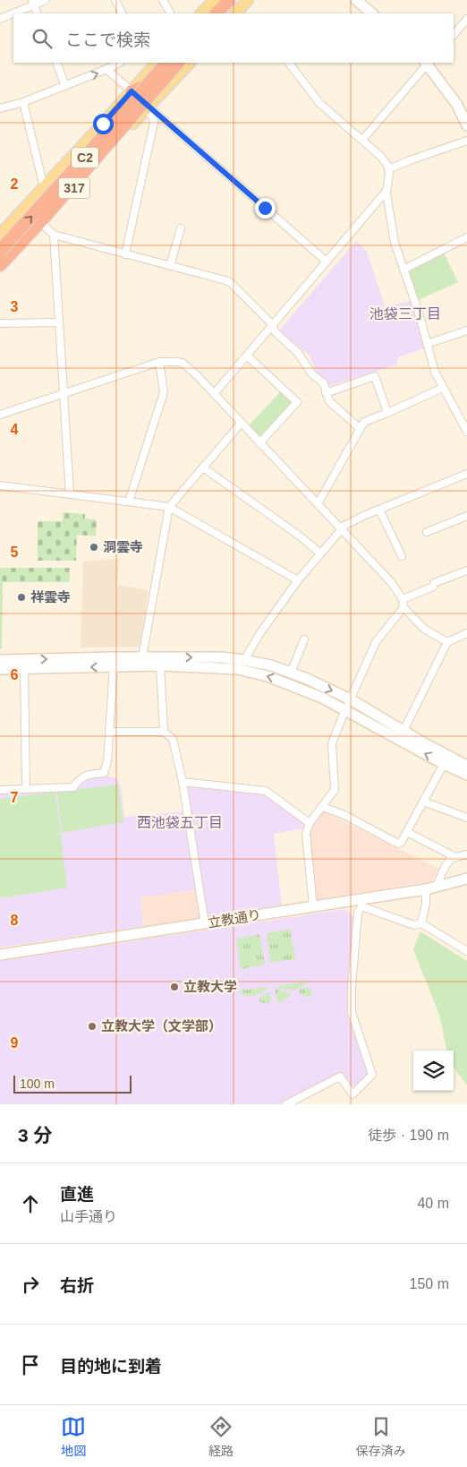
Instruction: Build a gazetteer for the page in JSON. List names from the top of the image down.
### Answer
{
  "streets": {
    "highway": ["C2"],
    "main road": ["317"],
    "street": ["立教通り"]
  },
  "districts": ["池袋三丁目", "西池袋五丁目"],
  "places": [
    "洞雲寺",
    "祥雲寺",
    "立教大学",
    "立教大学（文学部）"
  ],
  "scale_bar": "100 m",
  "page": {
    "search": "ここで検索",
    "scale": "100 m",
    "heading": ["3 分", "徒歩 · 190 m"],
    "list": [
      ["直進", "山手通り", "40 m"],
      ["右折", "150 m"],
      "目的地に到着"
    ],
    "nav": ["地図", "経路", "保存済み"]
  },
  "grid": {
    "rows": [
      "2",
      "3",
      "4",
      "5",
      "6",
      "7",
      "8",
      "9"
    ]
  }
}
